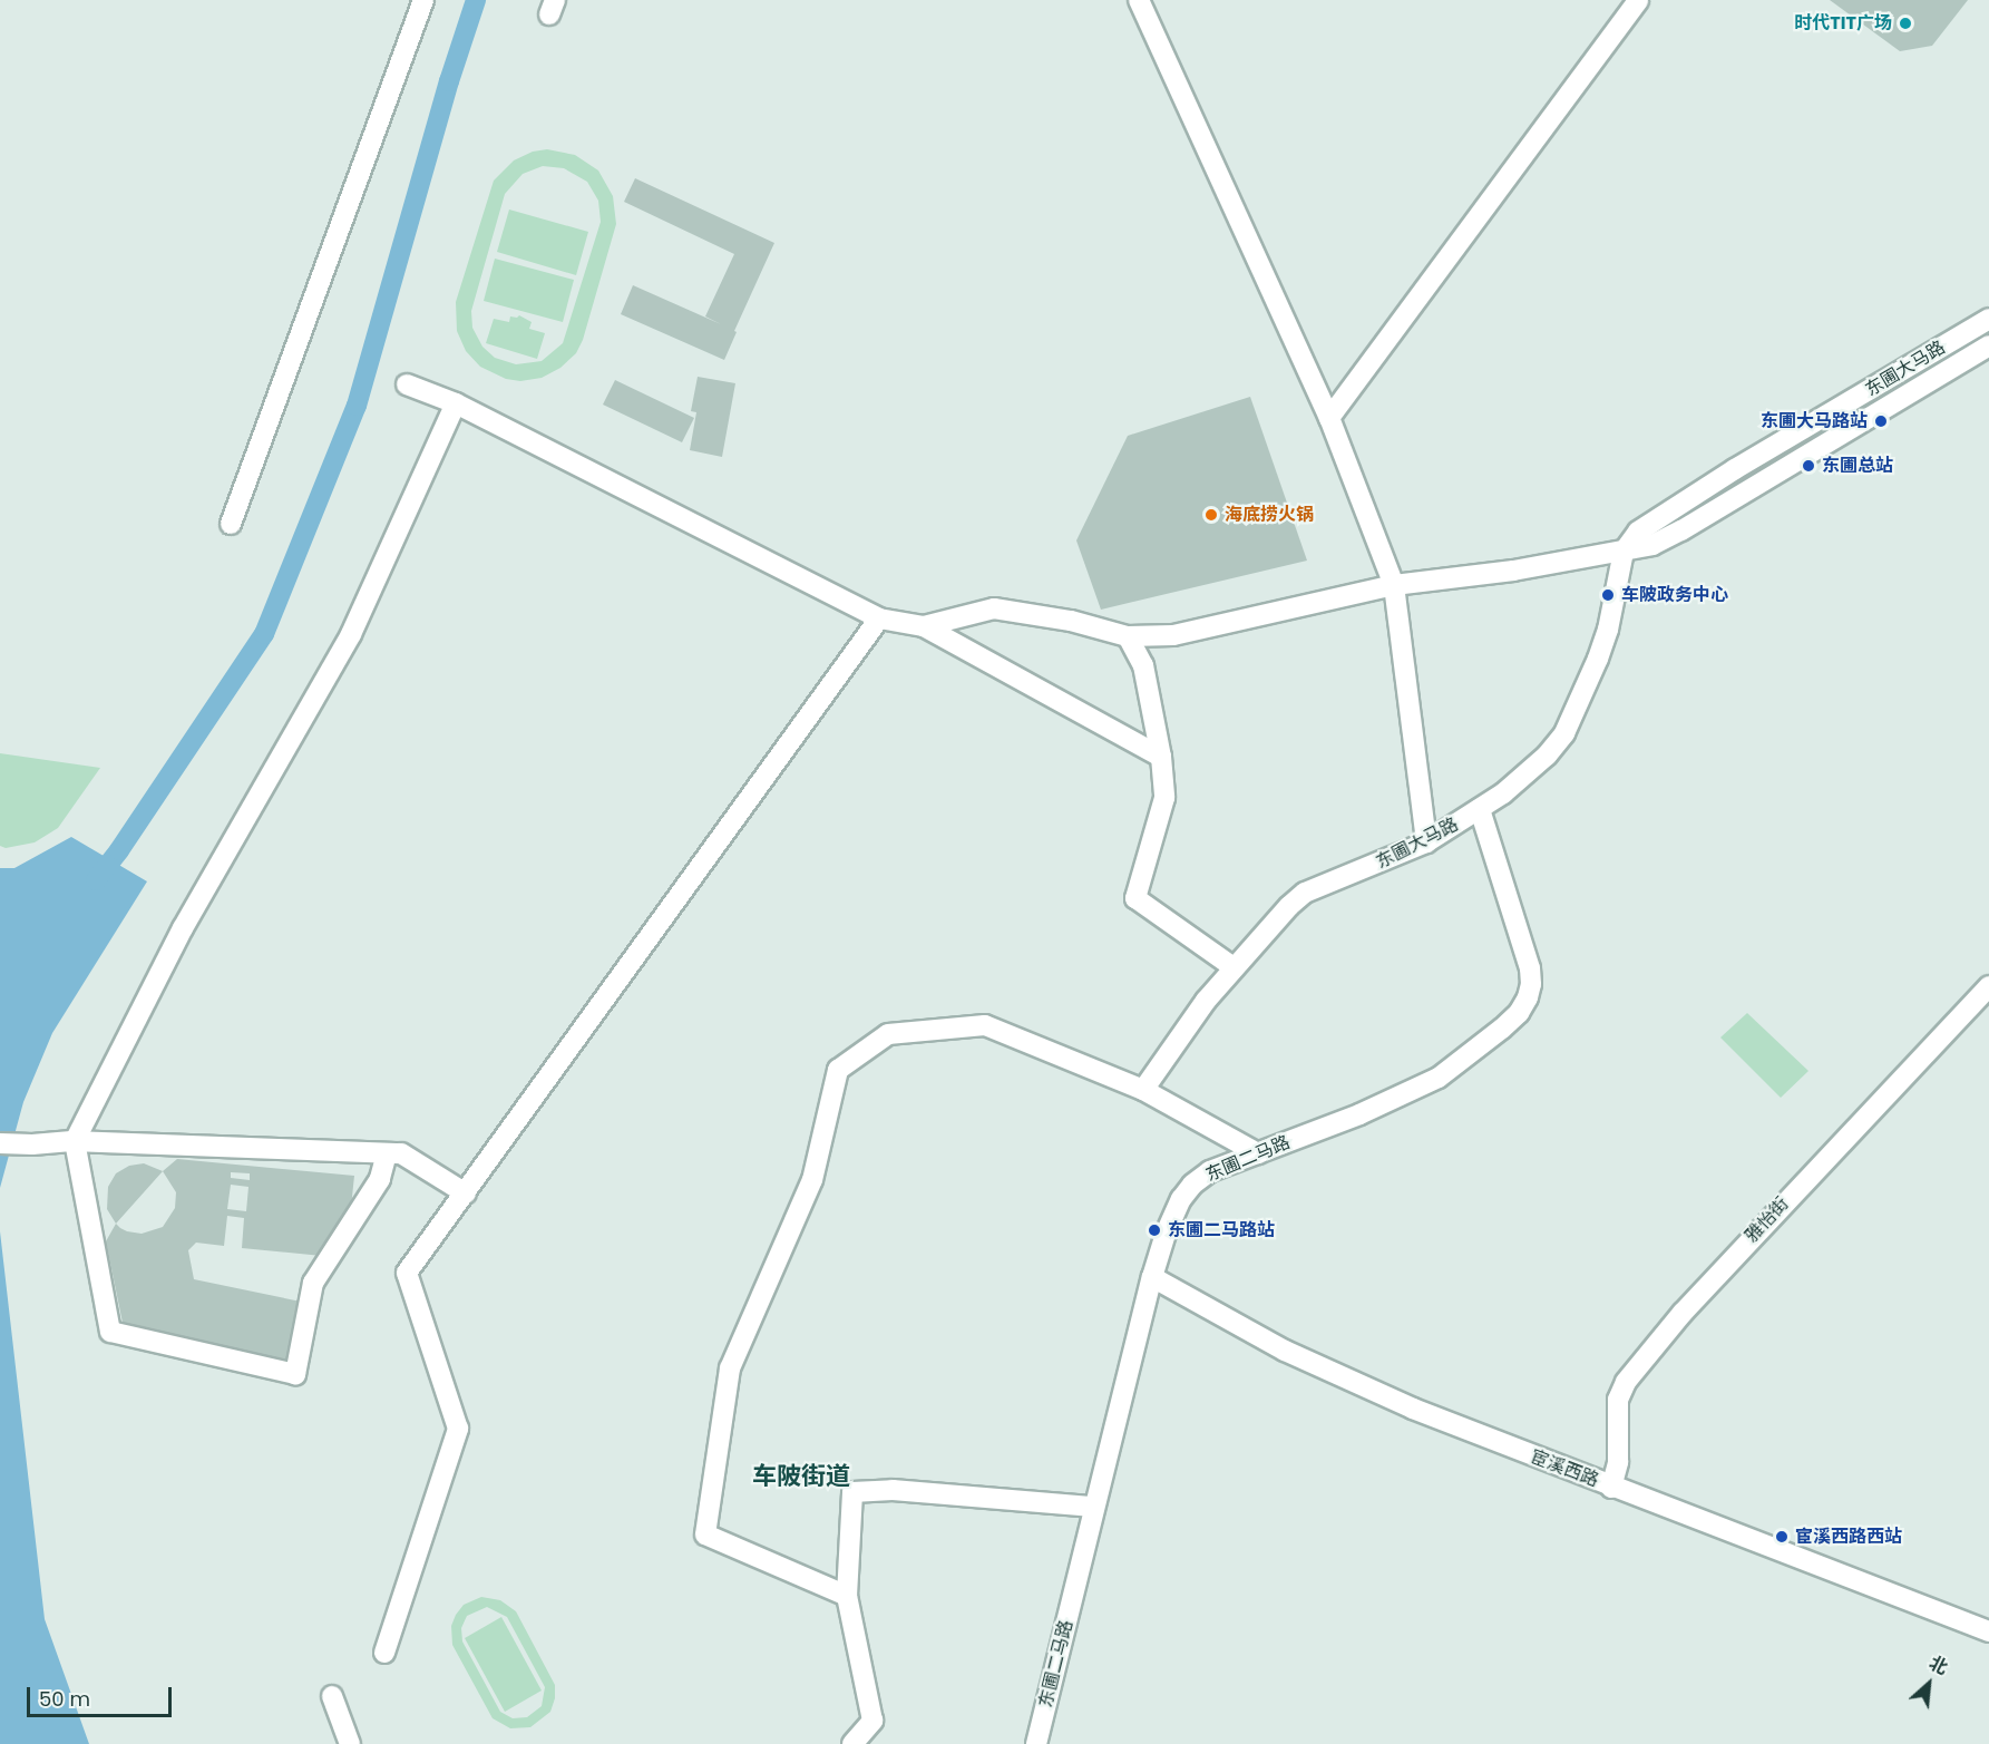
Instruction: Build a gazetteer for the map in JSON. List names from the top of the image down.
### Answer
{
  "streets": {
    "street": [
      "东圃大马路",
      "东圃二马路",
      "雅怡街",
      "宦溪西路"
    ]
  },
  "crossings": [
    ["东圃大马路", "东圃二马路"],
    ["东圃二马路", "宦溪西路"],
    ["雅怡街", "宦溪西路"]
  ],
  "districts": ["车陂街道"],
  "places": [
    "时代TIT广场",
    "东圃大马路站",
    "东圃总站",
    "海底捞火锅",
    "车陂政务中心",
    "东圃二马路站",
    "宦溪西路西站"
  ],
  "scale_bar": "50 m",
  "north": "top right"
}
